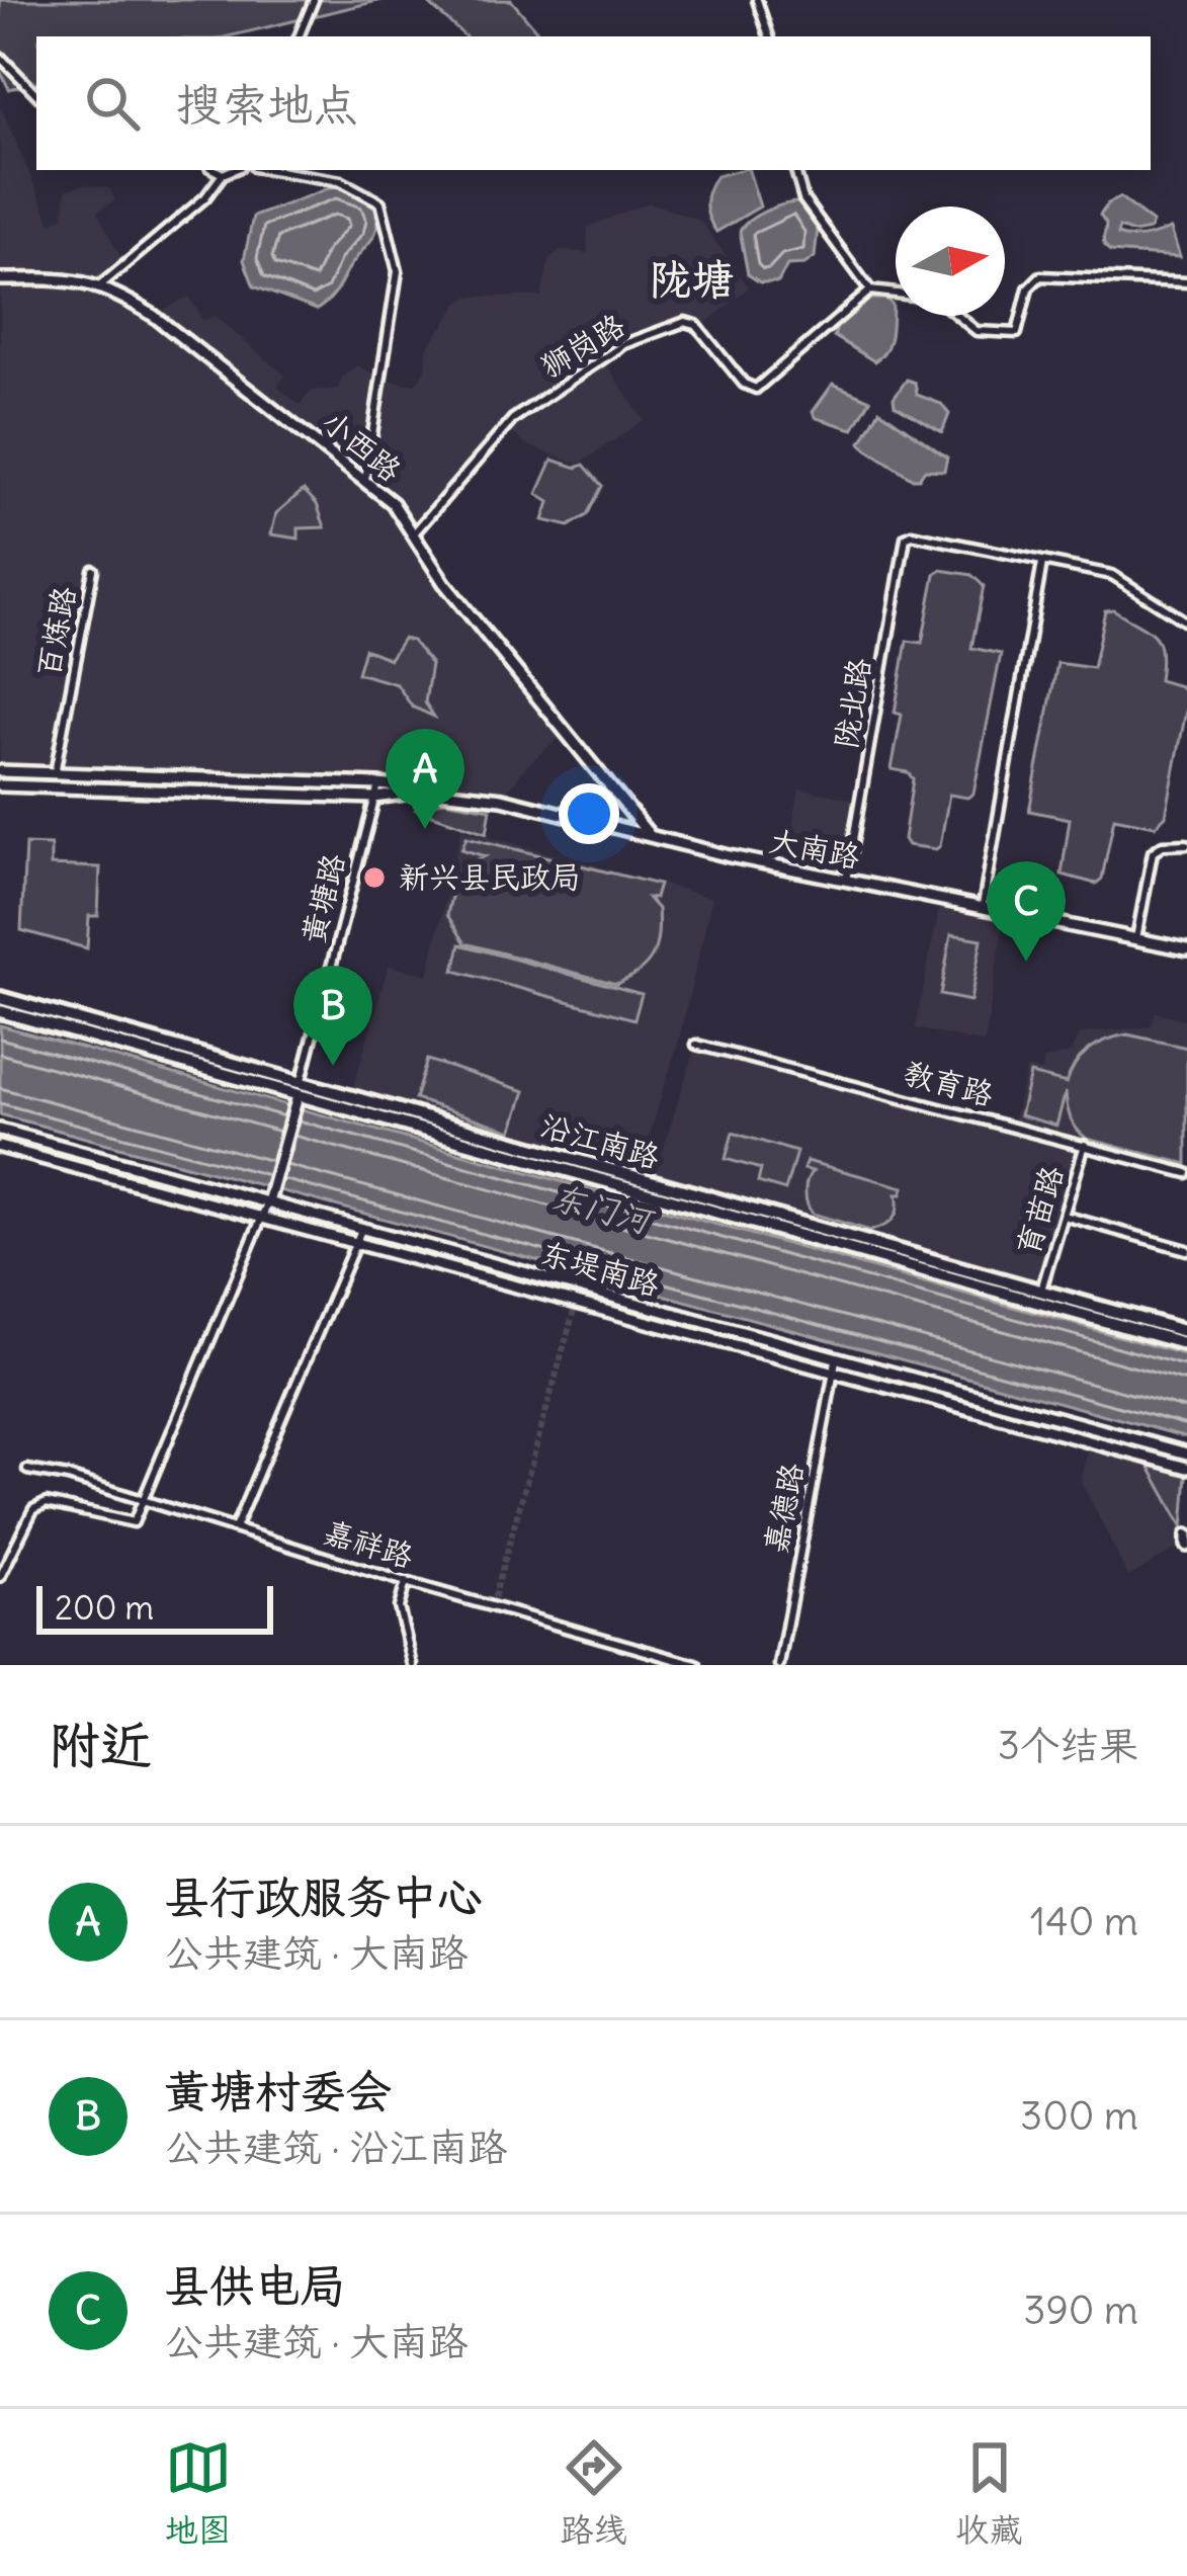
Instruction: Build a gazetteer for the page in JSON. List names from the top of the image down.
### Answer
{
  "streets": {
    "main road": [
      "小西路",
      "大南路",
      "沿江南路",
      "东堤南路"
    ],
    "street": [
      "狮岗路",
      "百炼路",
      "陇北路",
      "黄塘路",
      "教育路",
      "育苗路",
      "嘉德路",
      "嘉祥路"
    ]
  },
  "crossings": [
    ["狮岗路", "小西路"],
    ["小西路", "大南路"],
    ["百炼路", "大南路"],
    ["陇北路", "大南路"],
    ["大南路", "黄塘路"],
    ["黄塘路", "沿江南路"],
    ["教育路", "育苗路"],
    ["沿江南路", "育苗路"],
    ["东堤南路", "嘉德路"]
  ],
  "districts": ["陇塘"],
  "water": ["东门河"],
  "places": ["新兴县民政局"],
  "scale_bar": "200 m",
  "north": "right",
  "page": {
    "search": "搜索地点",
    "pins": ["A", "C", "B"],
    "scale": "200 m",
    "heading": ["附近", "3个结果"],
    "list": [
      {
        "mark": "A",
        "name": "县行政服务中心",
        "note": "公共建筑 · 大南路",
        "value": "140 m"
      },
      {
        "mark": "B",
        "name": "黄塘村委会",
        "note": "公共建筑 · 沿江南路",
        "value": "300 m"
      },
      {
        "mark": "C",
        "name": "县供电局",
        "note": "公共建筑 · 大南路",
        "value": "390 m"
      }
    ],
    "nav": ["地图", "路线", "收藏"]
  }
}
